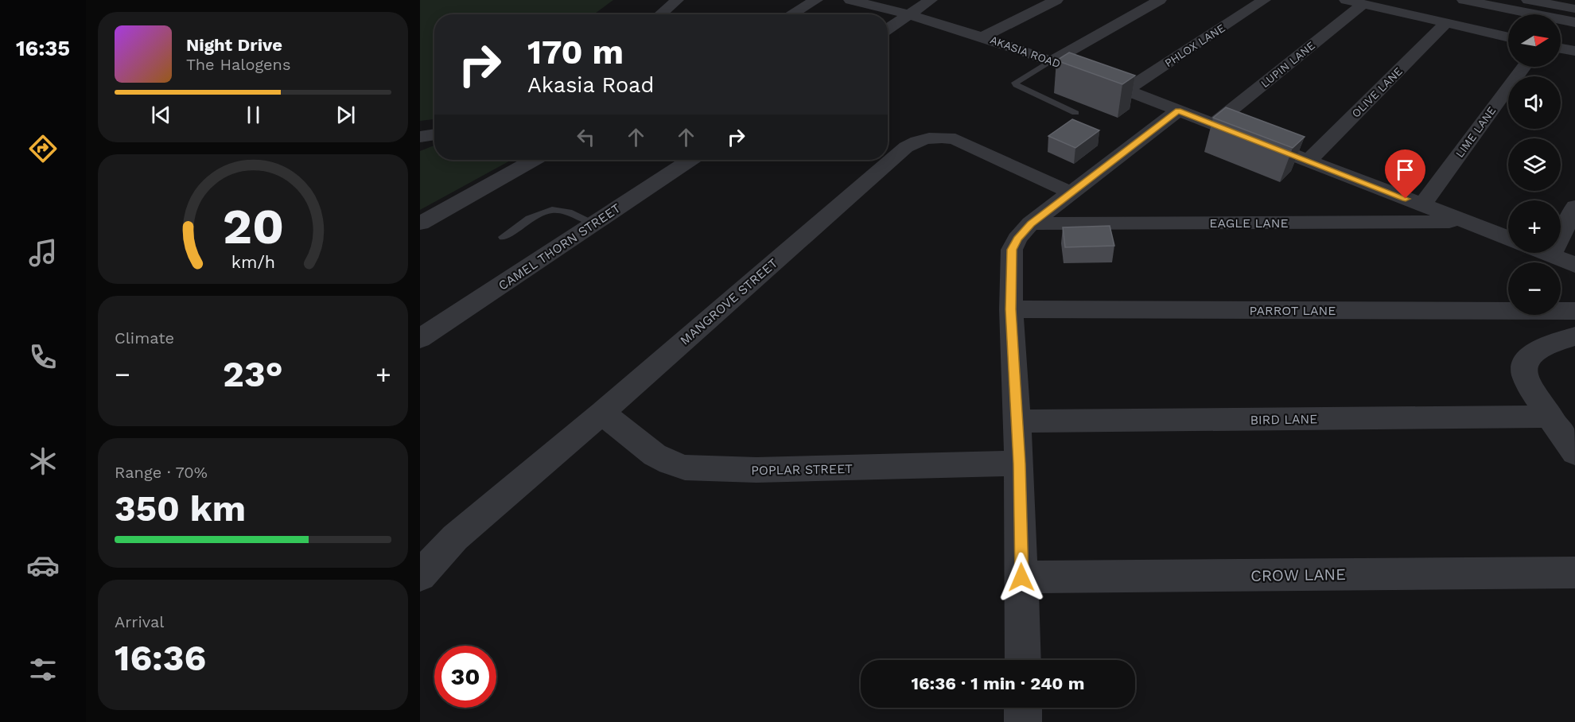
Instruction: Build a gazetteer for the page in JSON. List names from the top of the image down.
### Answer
{
  "streets": {
    "street": [
      "PHLOX LANE",
      "AKASIA ROAD",
      "LUPIN LANE",
      "OLIVE LANE",
      "LIME LANE",
      "EAGLE LANE",
      "CAMEL THORN STREET",
      "MANGROVE STREET",
      "PARROT LANE",
      "BIRD LANE",
      "POPLAR STREET",
      "CROW LANE"
    ]
  },
  "crossings": [
    ["PHLOX LANE", "AKASIA ROAD"],
    ["AKASIA ROAD", "LUPIN LANE"],
    ["AKASIA ROAD", "OLIVE LANE"],
    ["AKASIA ROAD", "LIME LANE"],
    ["AKASIA ROAD", "EAGLE LANE"],
    ["MANGROVE STREET", "POPLAR STREET"]
  ],
  "north": "right",
  "page": {
    "tabs": "16:35",
    "map_buttons": ["+", "−"],
    "turn": ["170 m", "Akasia Road"],
    "song": ["Night Drive", "The Halogens"],
    "tile": [
      "Climate",
      ["Range · 70%", "350 km"],
      ["Arrival", "16:36"]
    ],
    "heat": ["−", "23°", "+"],
    "limit": "30",
    "trip": "16:36 · 1 min · 240 m",
    "gauge": ["20", "km/h"]
  }
}
